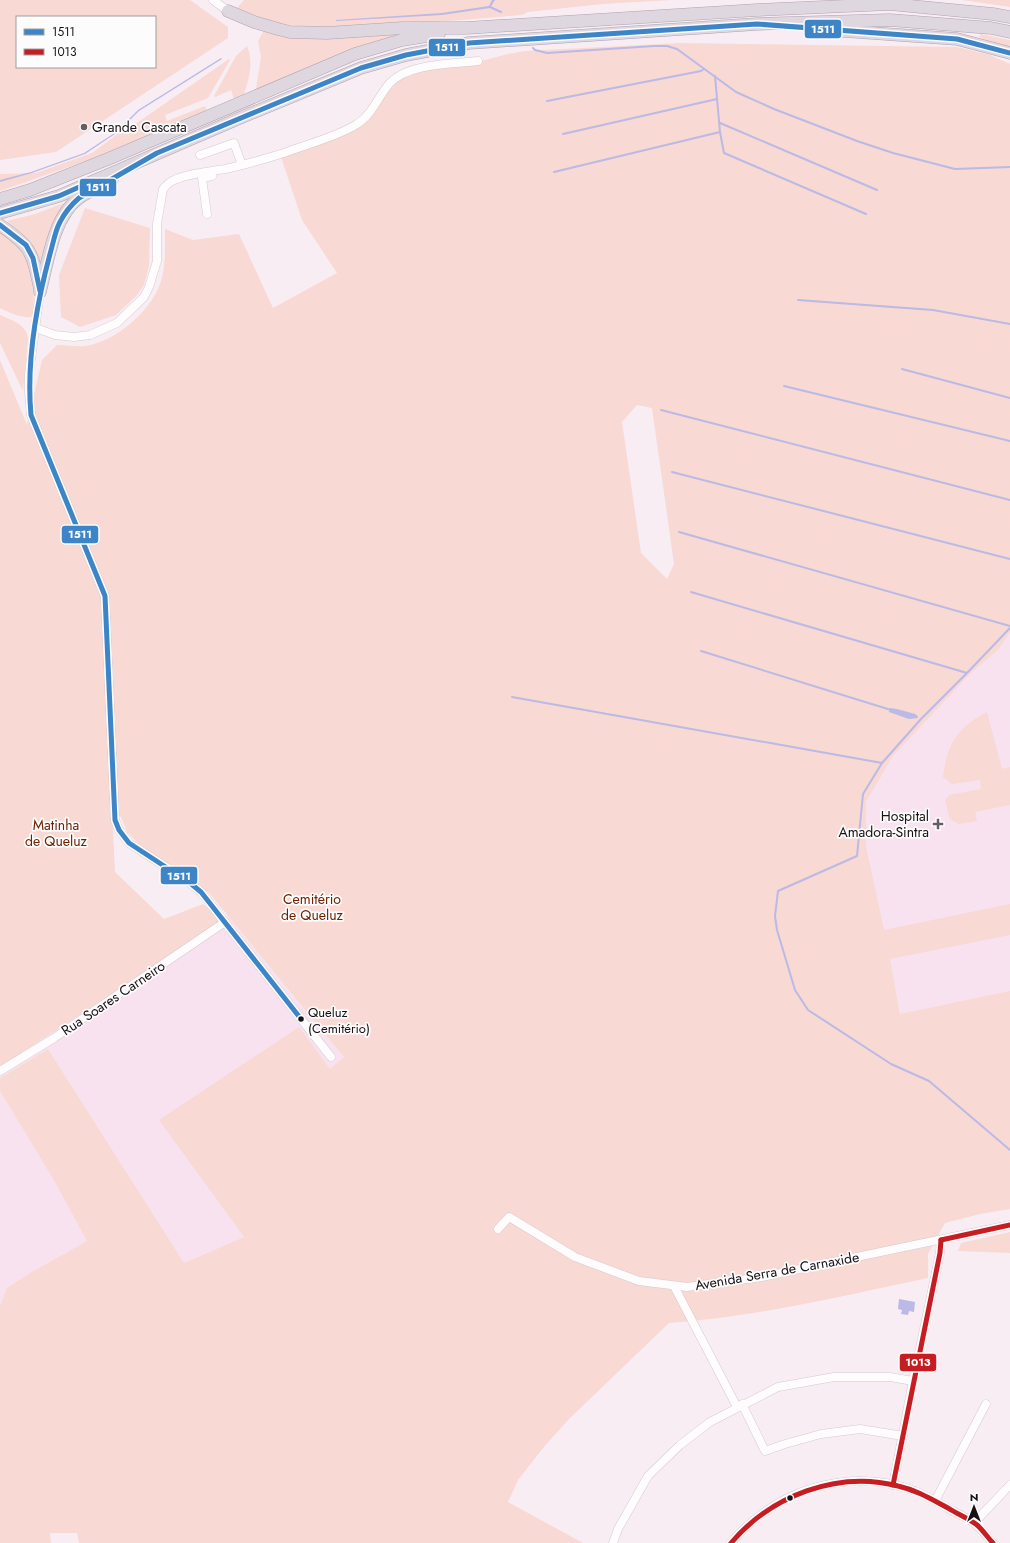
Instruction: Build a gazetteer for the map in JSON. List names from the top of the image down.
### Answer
{
  "streets": {
    "street": ["Rua Soares Carneiro", "Avenida Serra de Carnaxide"]
  },
  "parks": ["Matinha de Queluz", "Cemitério de Queluz"],
  "places": {
    "other": ["Grande Cascata", "Queluz (Cemitério)"],
    "health": ["Hospital Amadora-Sintra"]
  },
  "lines": ["transit line 1511", "transit line 1013"],
  "legend": ["1511", "1013"],
  "north": "top"
}
